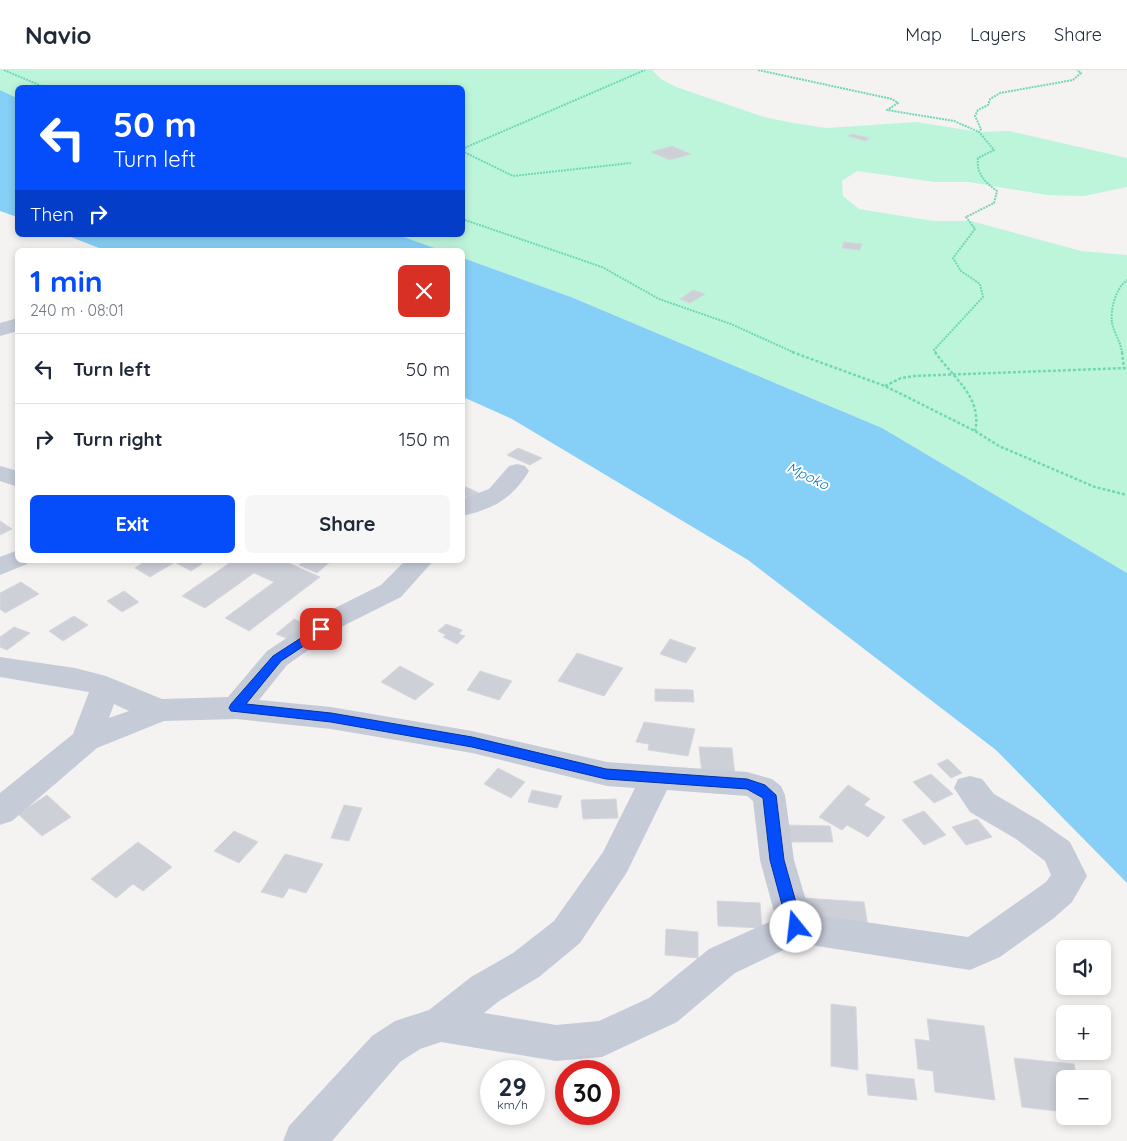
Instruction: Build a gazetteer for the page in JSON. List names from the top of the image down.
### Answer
{
  "water": ["Mpoko"],
  "page": {
    "header": "Navio",
    "nav": ["Map", "Layers", "Share"],
    "turn": ["50 m", "Turn left"],
    "then": "Then",
    "heading": ["1 min", "240 m · 08:01"],
    "list": [
      {
        "name": "Turn left",
        "value": "50 m"
      },
      {
        "name": "Turn right",
        "value": "150 m"
      }
    ],
    "buttons": ["Exit", "Share"],
    "map_buttons": ["+", "−"],
    "speed": "29 km/h",
    "limit": "30"
  }
}
